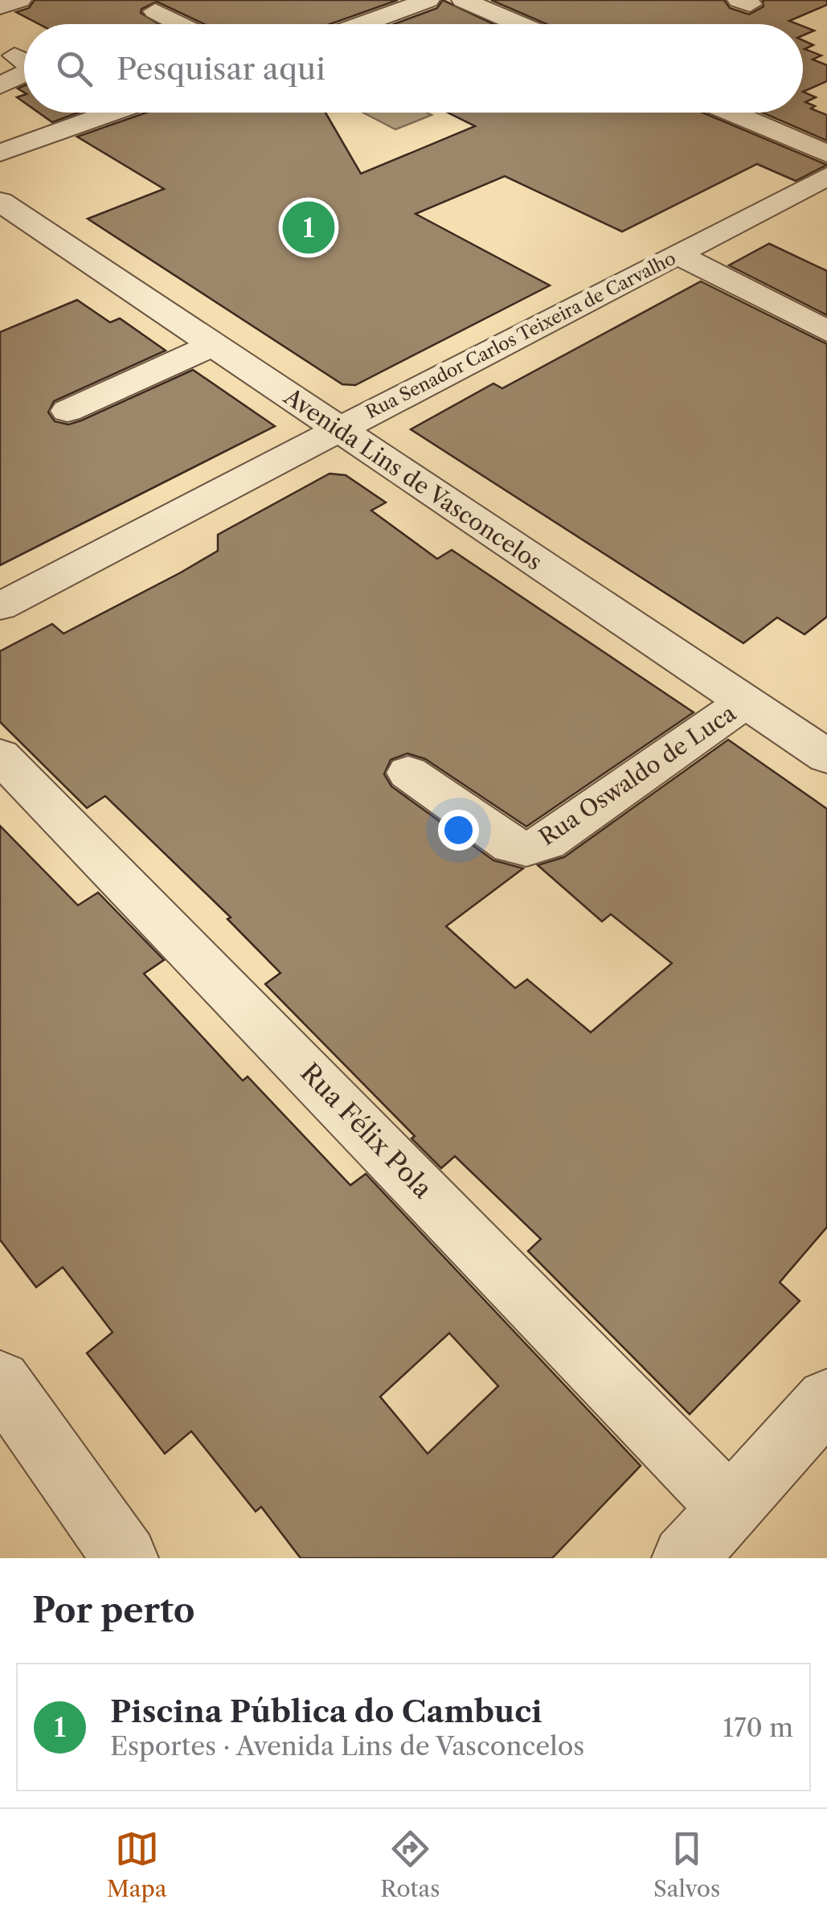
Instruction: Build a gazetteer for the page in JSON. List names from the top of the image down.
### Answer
{
  "streets": {
    "street": [
      "Rua Senador Carlos Teixeira de Carvalho",
      "Avenida Lins de Vasconcelos",
      "Rua Oswaldo de Luca",
      "Rua Félix Pola"
    ]
  },
  "crossings": [
    ["Rua Senador Carlos Teixeira de Carvalho", "Avenida Lins de Vasconcelos"],
    ["Avenida Lins de Vasconcelos", "Rua Oswaldo de Luca"]
  ],
  "page": {
    "search": "Pesquisar aqui",
    "pins": "1",
    "heading": "Por perto",
    "list": [
      {
        "mark": "1",
        "name": "Piscina Pública do Cambuci",
        "note": "Esportes · Avenida Lins de Vasconcelos",
        "value": "170 m"
      }
    ],
    "nav": ["Mapa", "Rotas", "Salvos"]
  }
}
